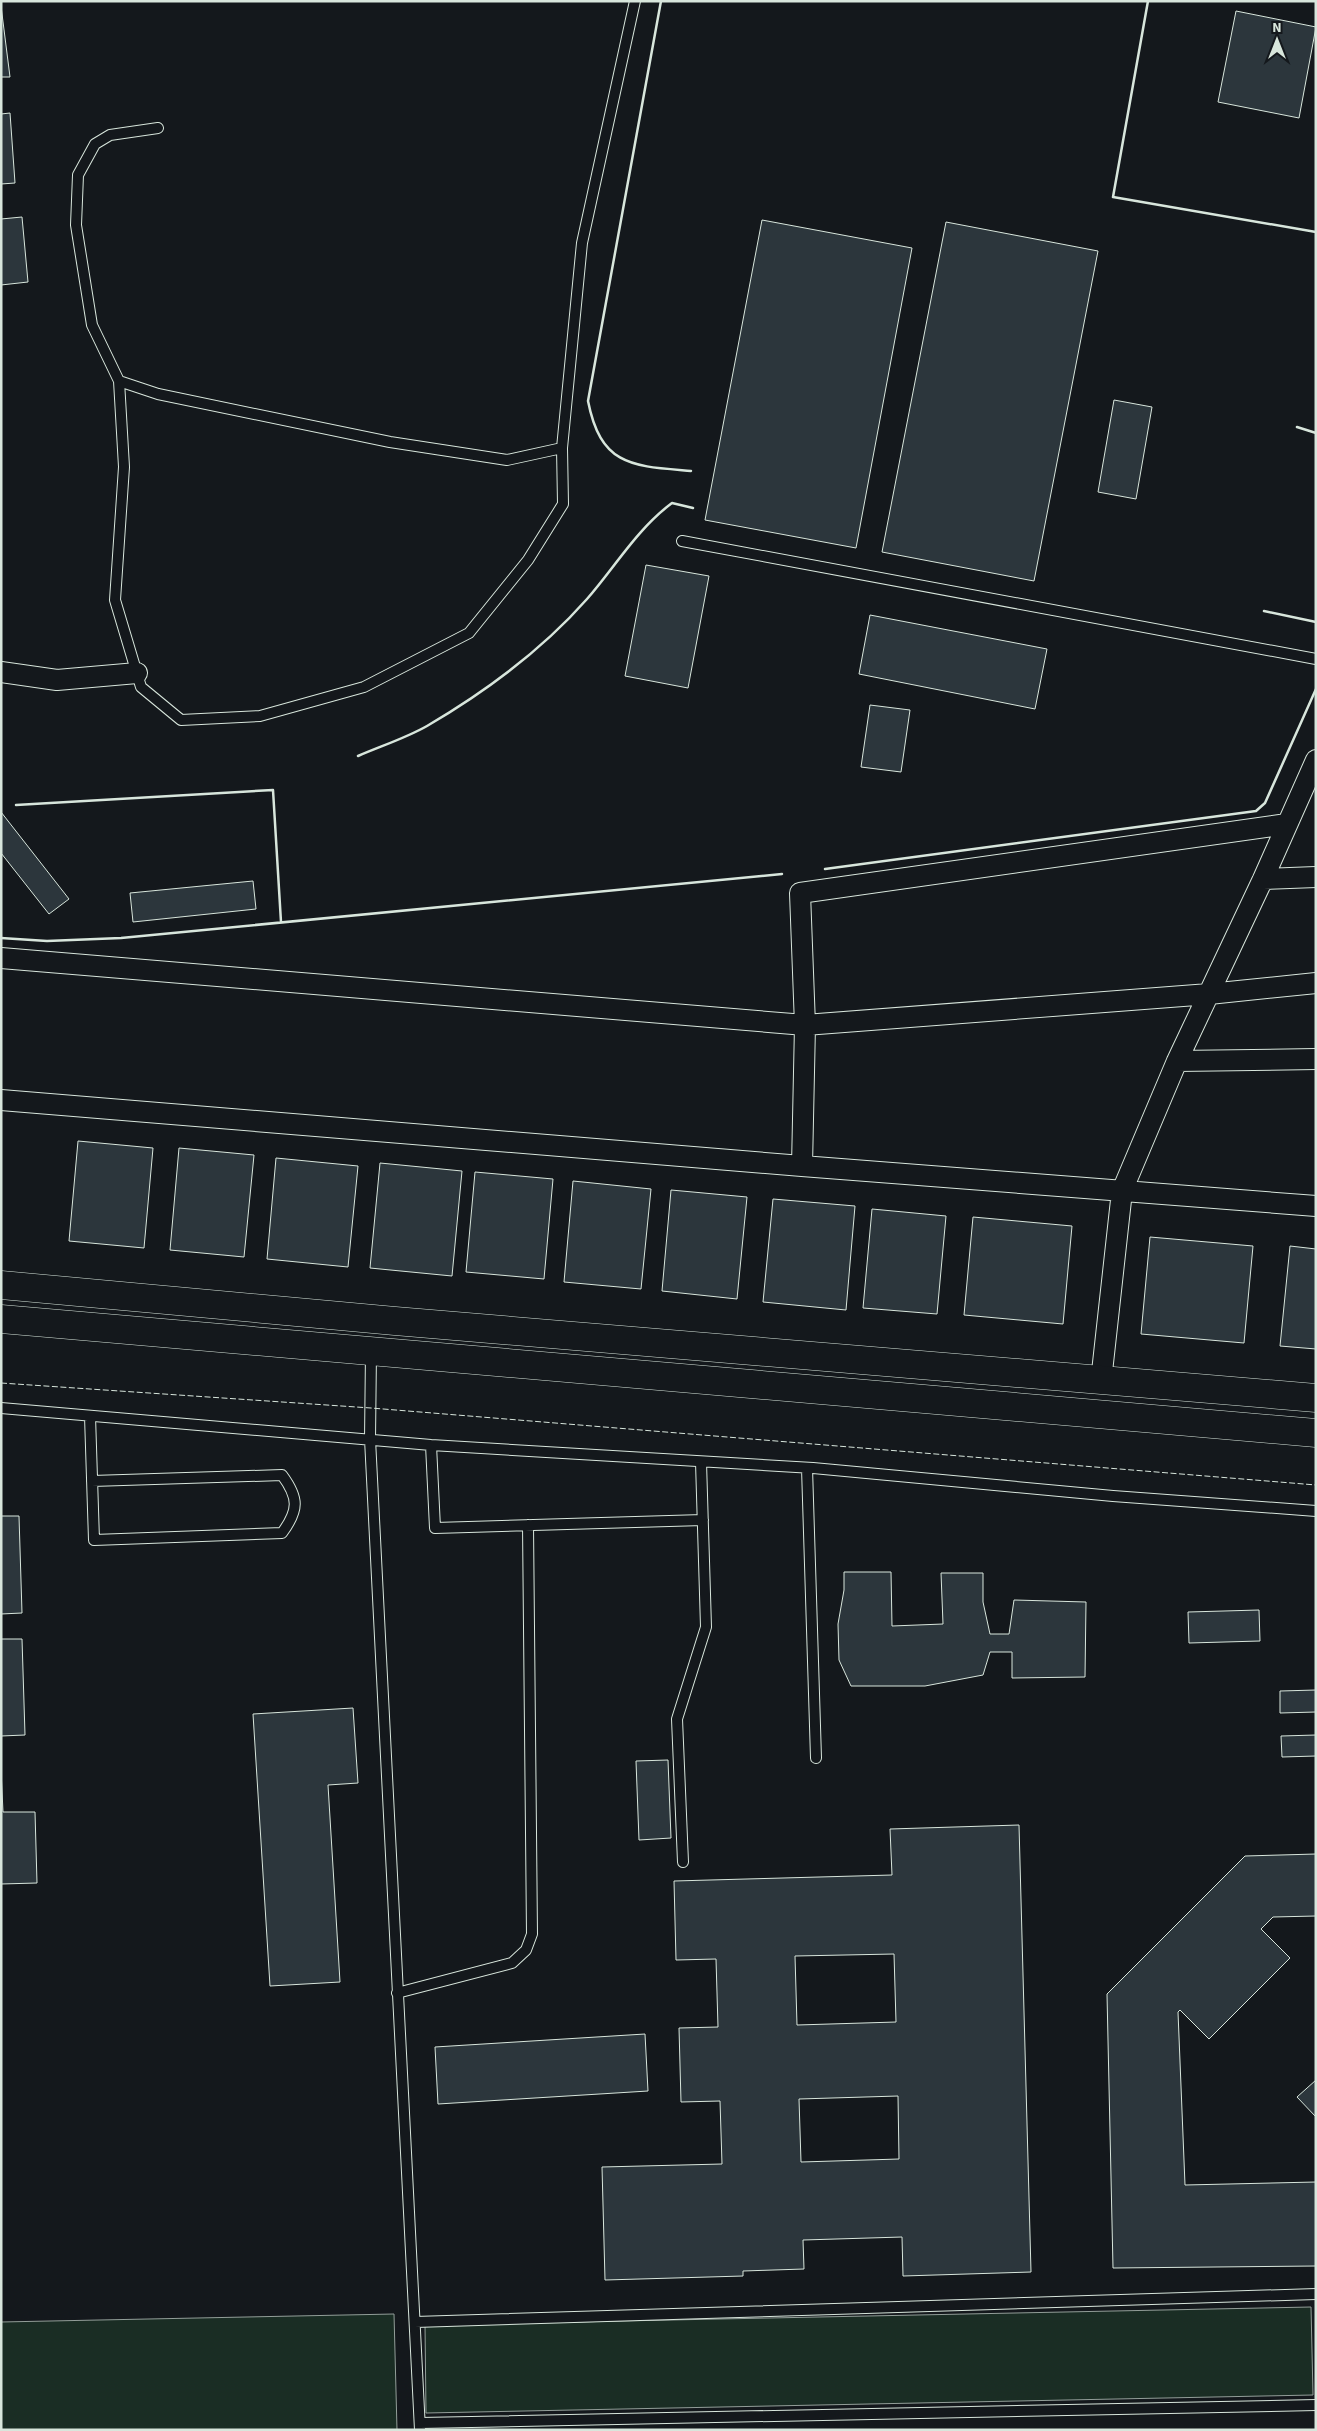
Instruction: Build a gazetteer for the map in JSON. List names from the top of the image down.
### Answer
{
  "north": "top"
}
